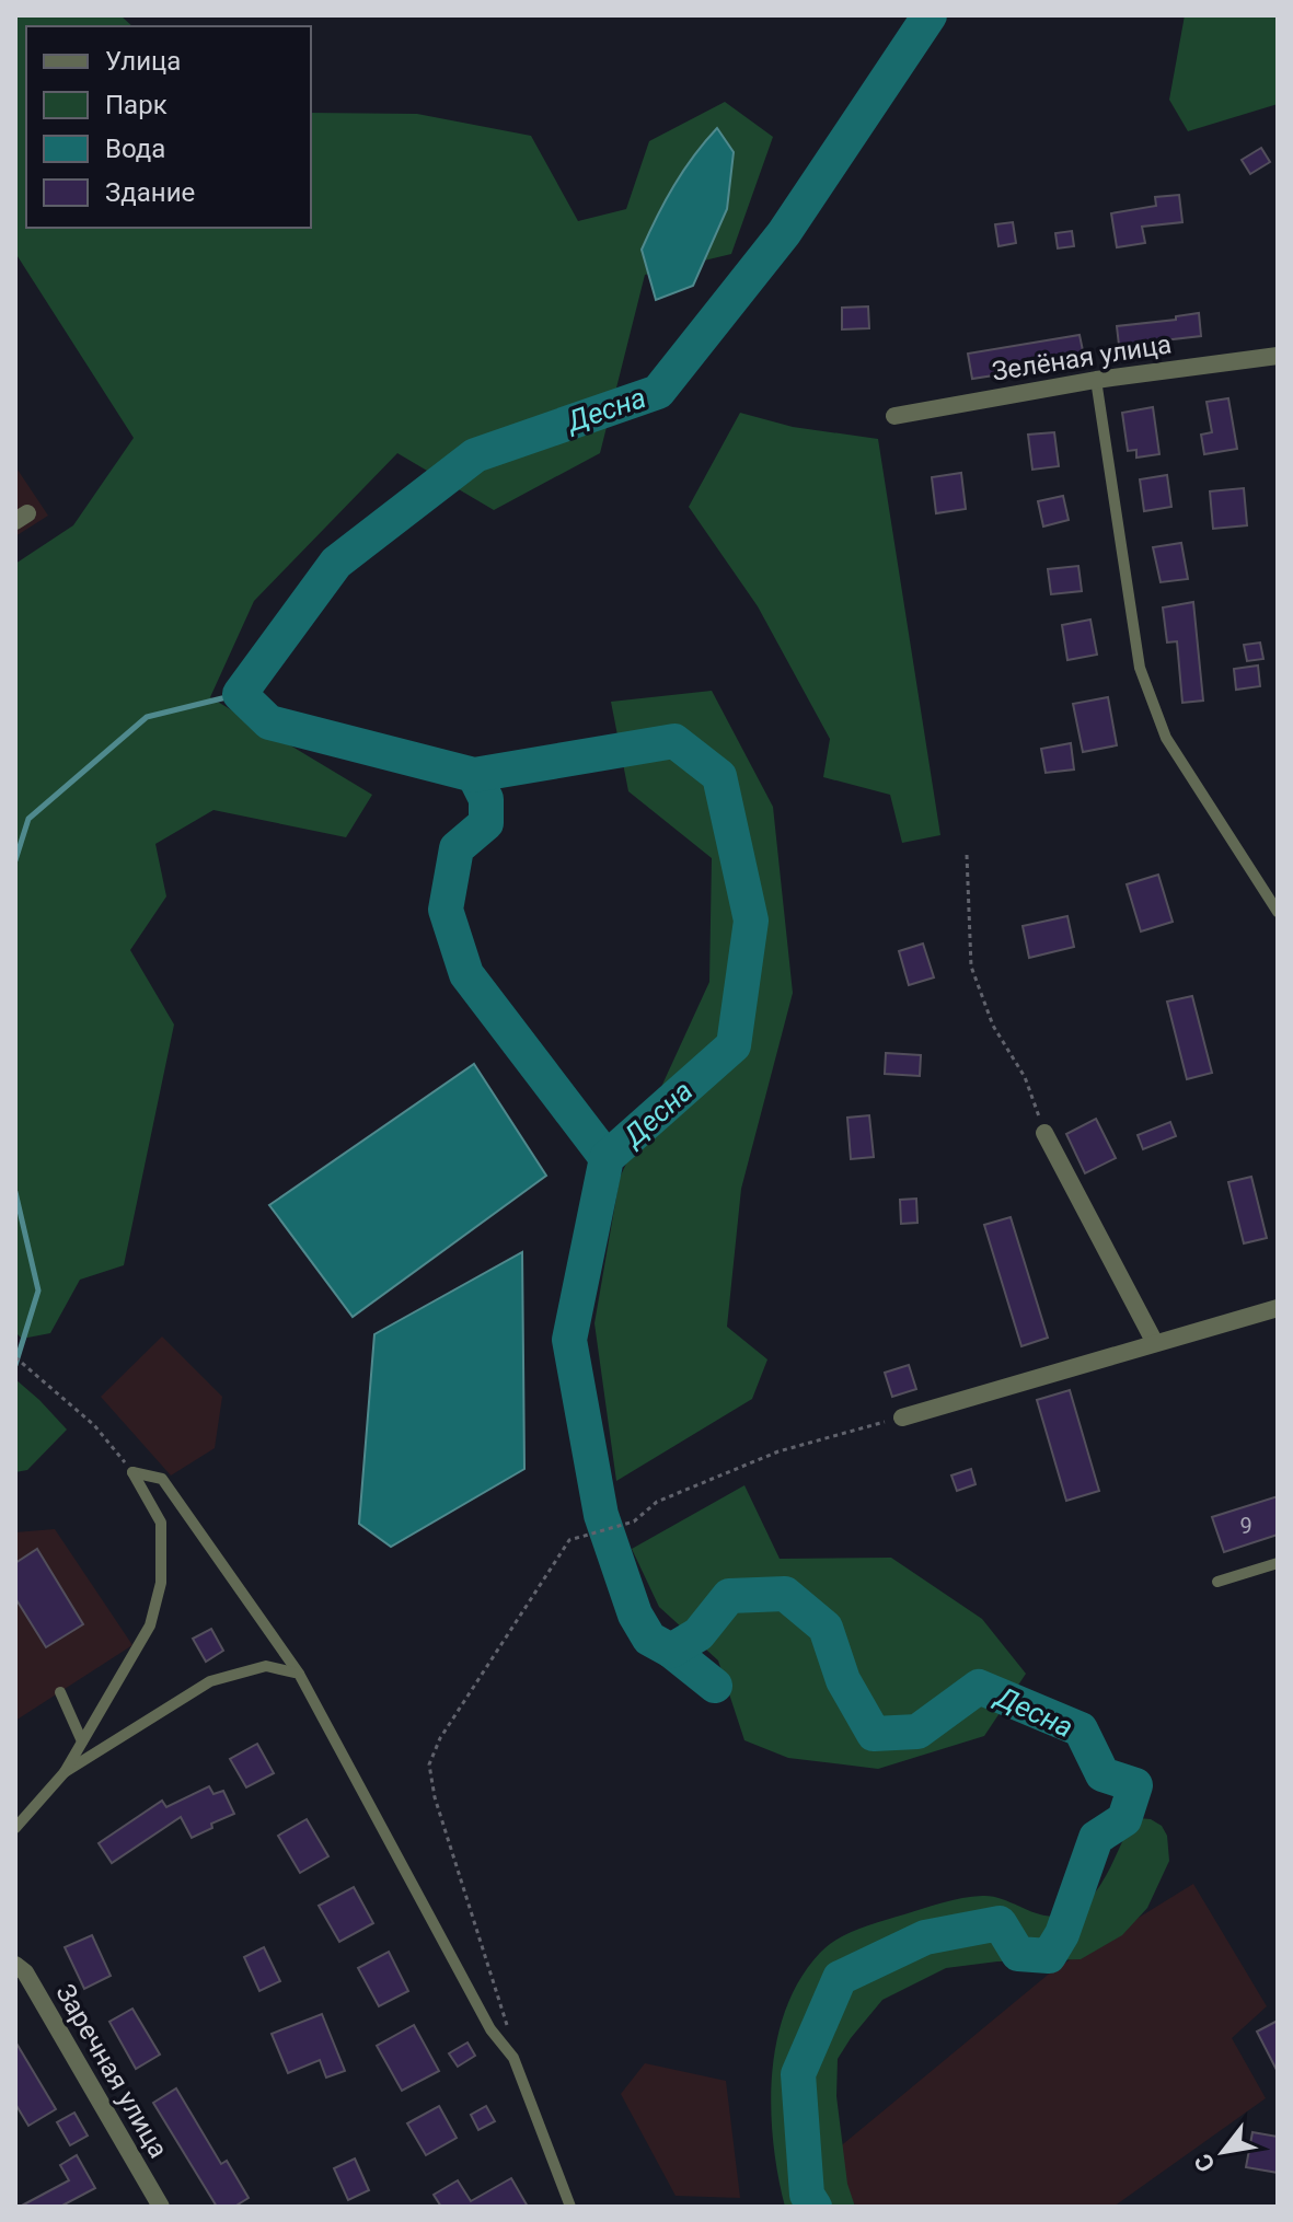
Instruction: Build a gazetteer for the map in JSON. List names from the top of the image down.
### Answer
{
  "streets": {
    "street": ["Зелёная улица", "Заречная улица"]
  },
  "water": ["Десна"],
  "house_numbers": ["9"],
  "legend": [
    "Улица",
    "Парк",
    "Вода",
    "Здание"
  ],
  "north": "bottom left"
}
